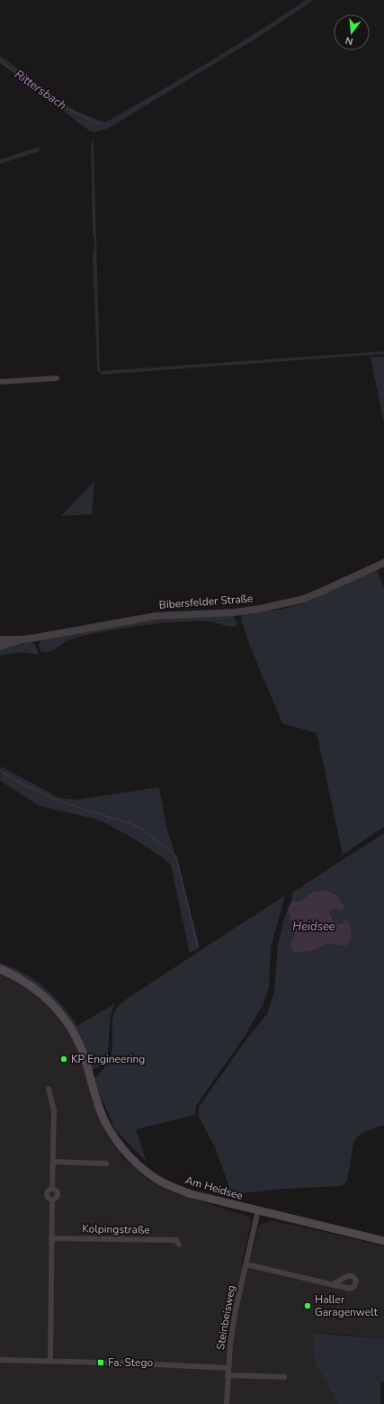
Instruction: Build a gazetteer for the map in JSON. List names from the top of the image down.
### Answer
{
  "streets": {
    "main road": ["Am Heidsee"],
    "street": ["Bibersfelder Straße", "Kolpingstraße", "Steinbeisweg"]
  },
  "crossings": [
    ["Am Heidsee", "Steinbeisweg"]
  ],
  "water": ["Rittersbach", "Heidsee"],
  "places": {
    "other": ["KP Engineering", "Haller Garagenwelt"],
    "transit": ["Fa. Stego"]
  },
  "north": "bottom"
}
